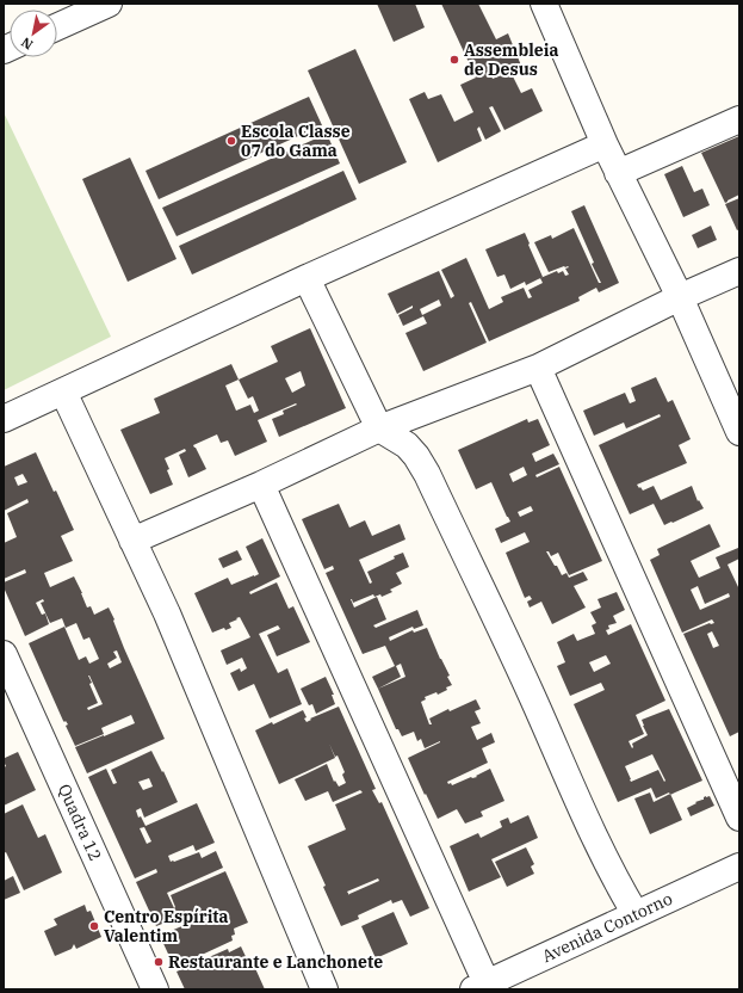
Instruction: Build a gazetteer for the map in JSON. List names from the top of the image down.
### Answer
{
  "streets": {
    "street": ["Quadra 12", "Avenida Contorno"]
  },
  "places": [
    "Assembleia de Desus",
    "Escola Classe 07 do Gama",
    "Centro Espírita Valentim",
    "Restaurante e Lanchonete"
  ],
  "north": "bottom left"
}
